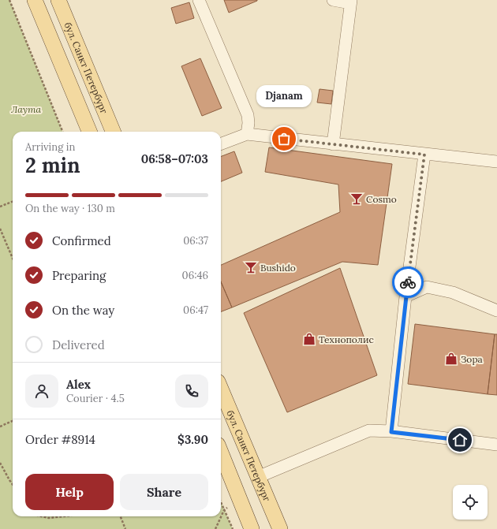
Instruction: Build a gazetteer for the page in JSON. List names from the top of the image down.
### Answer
{
  "streets": {
    "main road": ["бул. Санкт Петербург"]
  },
  "parks": ["Лаута"],
  "places": {
    "other": ["Djanam"],
    "bar": ["Cosmo", "Bushido"],
    "shop": ["Технополис", "Зора"]
  },
  "page": {
    "bubble": "Djanam",
    "heading": ["2 min", "Arriving in", "06:58–07:03"],
    "panel": [
      "Alex",
      "Courier · 4.5",
      "Order #8914",
      "$3.90"
    ],
    "bar": "On the way · 130 m",
    "list": [
      ["Confirmed", "06:37"],
      ["Preparing", "06:46"],
      ["On the way", "06:47"],
      "Delivered"
    ],
    "buttons": ["Help", "Share"]
  }
}
